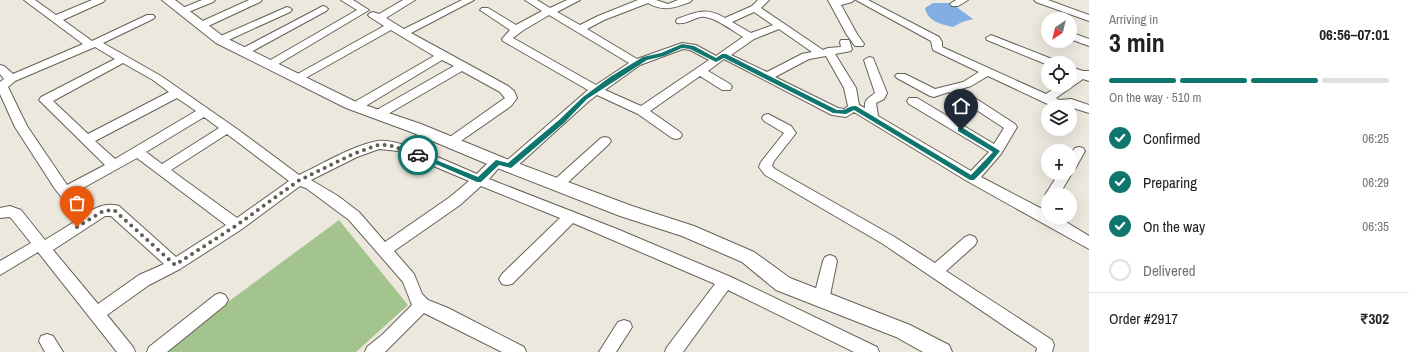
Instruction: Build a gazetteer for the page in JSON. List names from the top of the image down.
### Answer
{
  "north": "bottom left",
  "page": {
    "heading": ["3 min", "Arriving in", "06:56–07:01"],
    "panel": ["Order #2917", "₹302"],
    "map_buttons": ["+", "−"],
    "bar": "On the way · 510 m",
    "list": [
      ["Confirmed", "06:25"],
      ["Preparing", "06:29"],
      ["On the way", "06:35"],
      "Delivered"
    ]
  }
}
